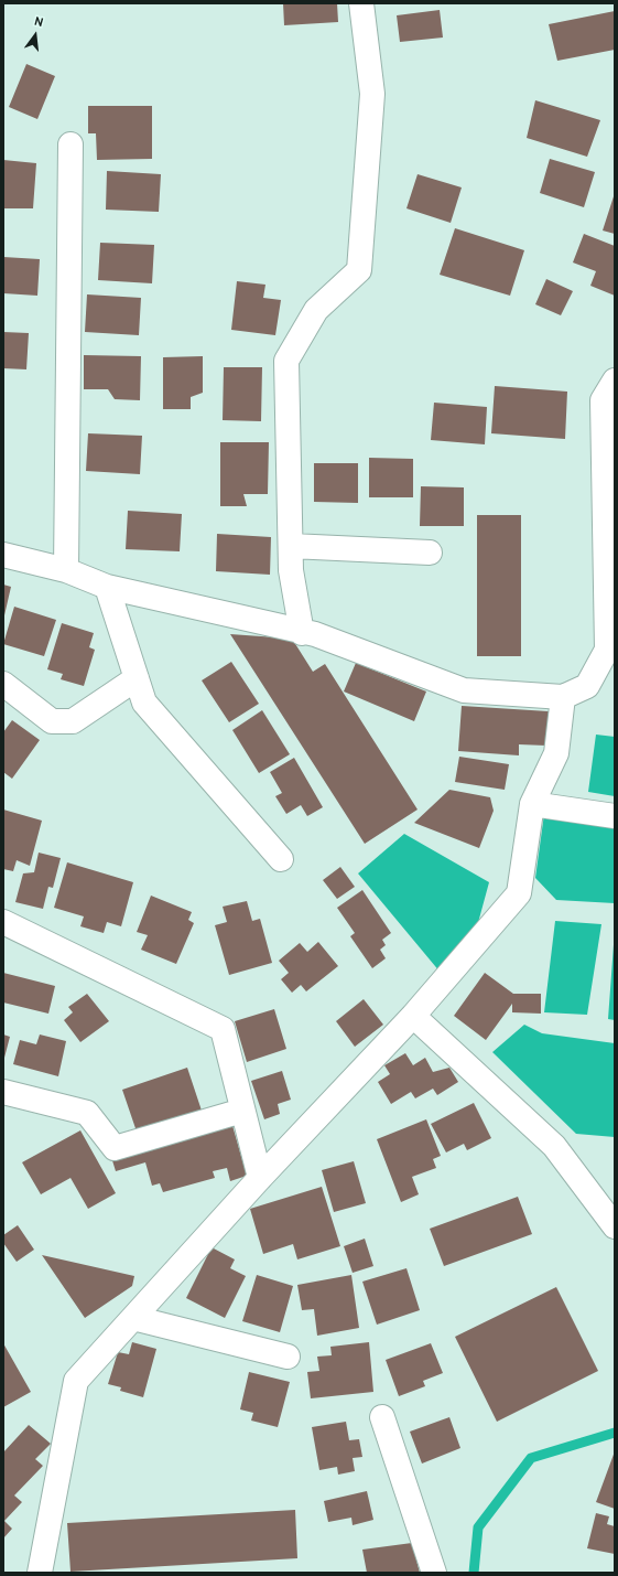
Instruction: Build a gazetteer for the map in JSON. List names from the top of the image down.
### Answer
{
  "north": "top"
}
